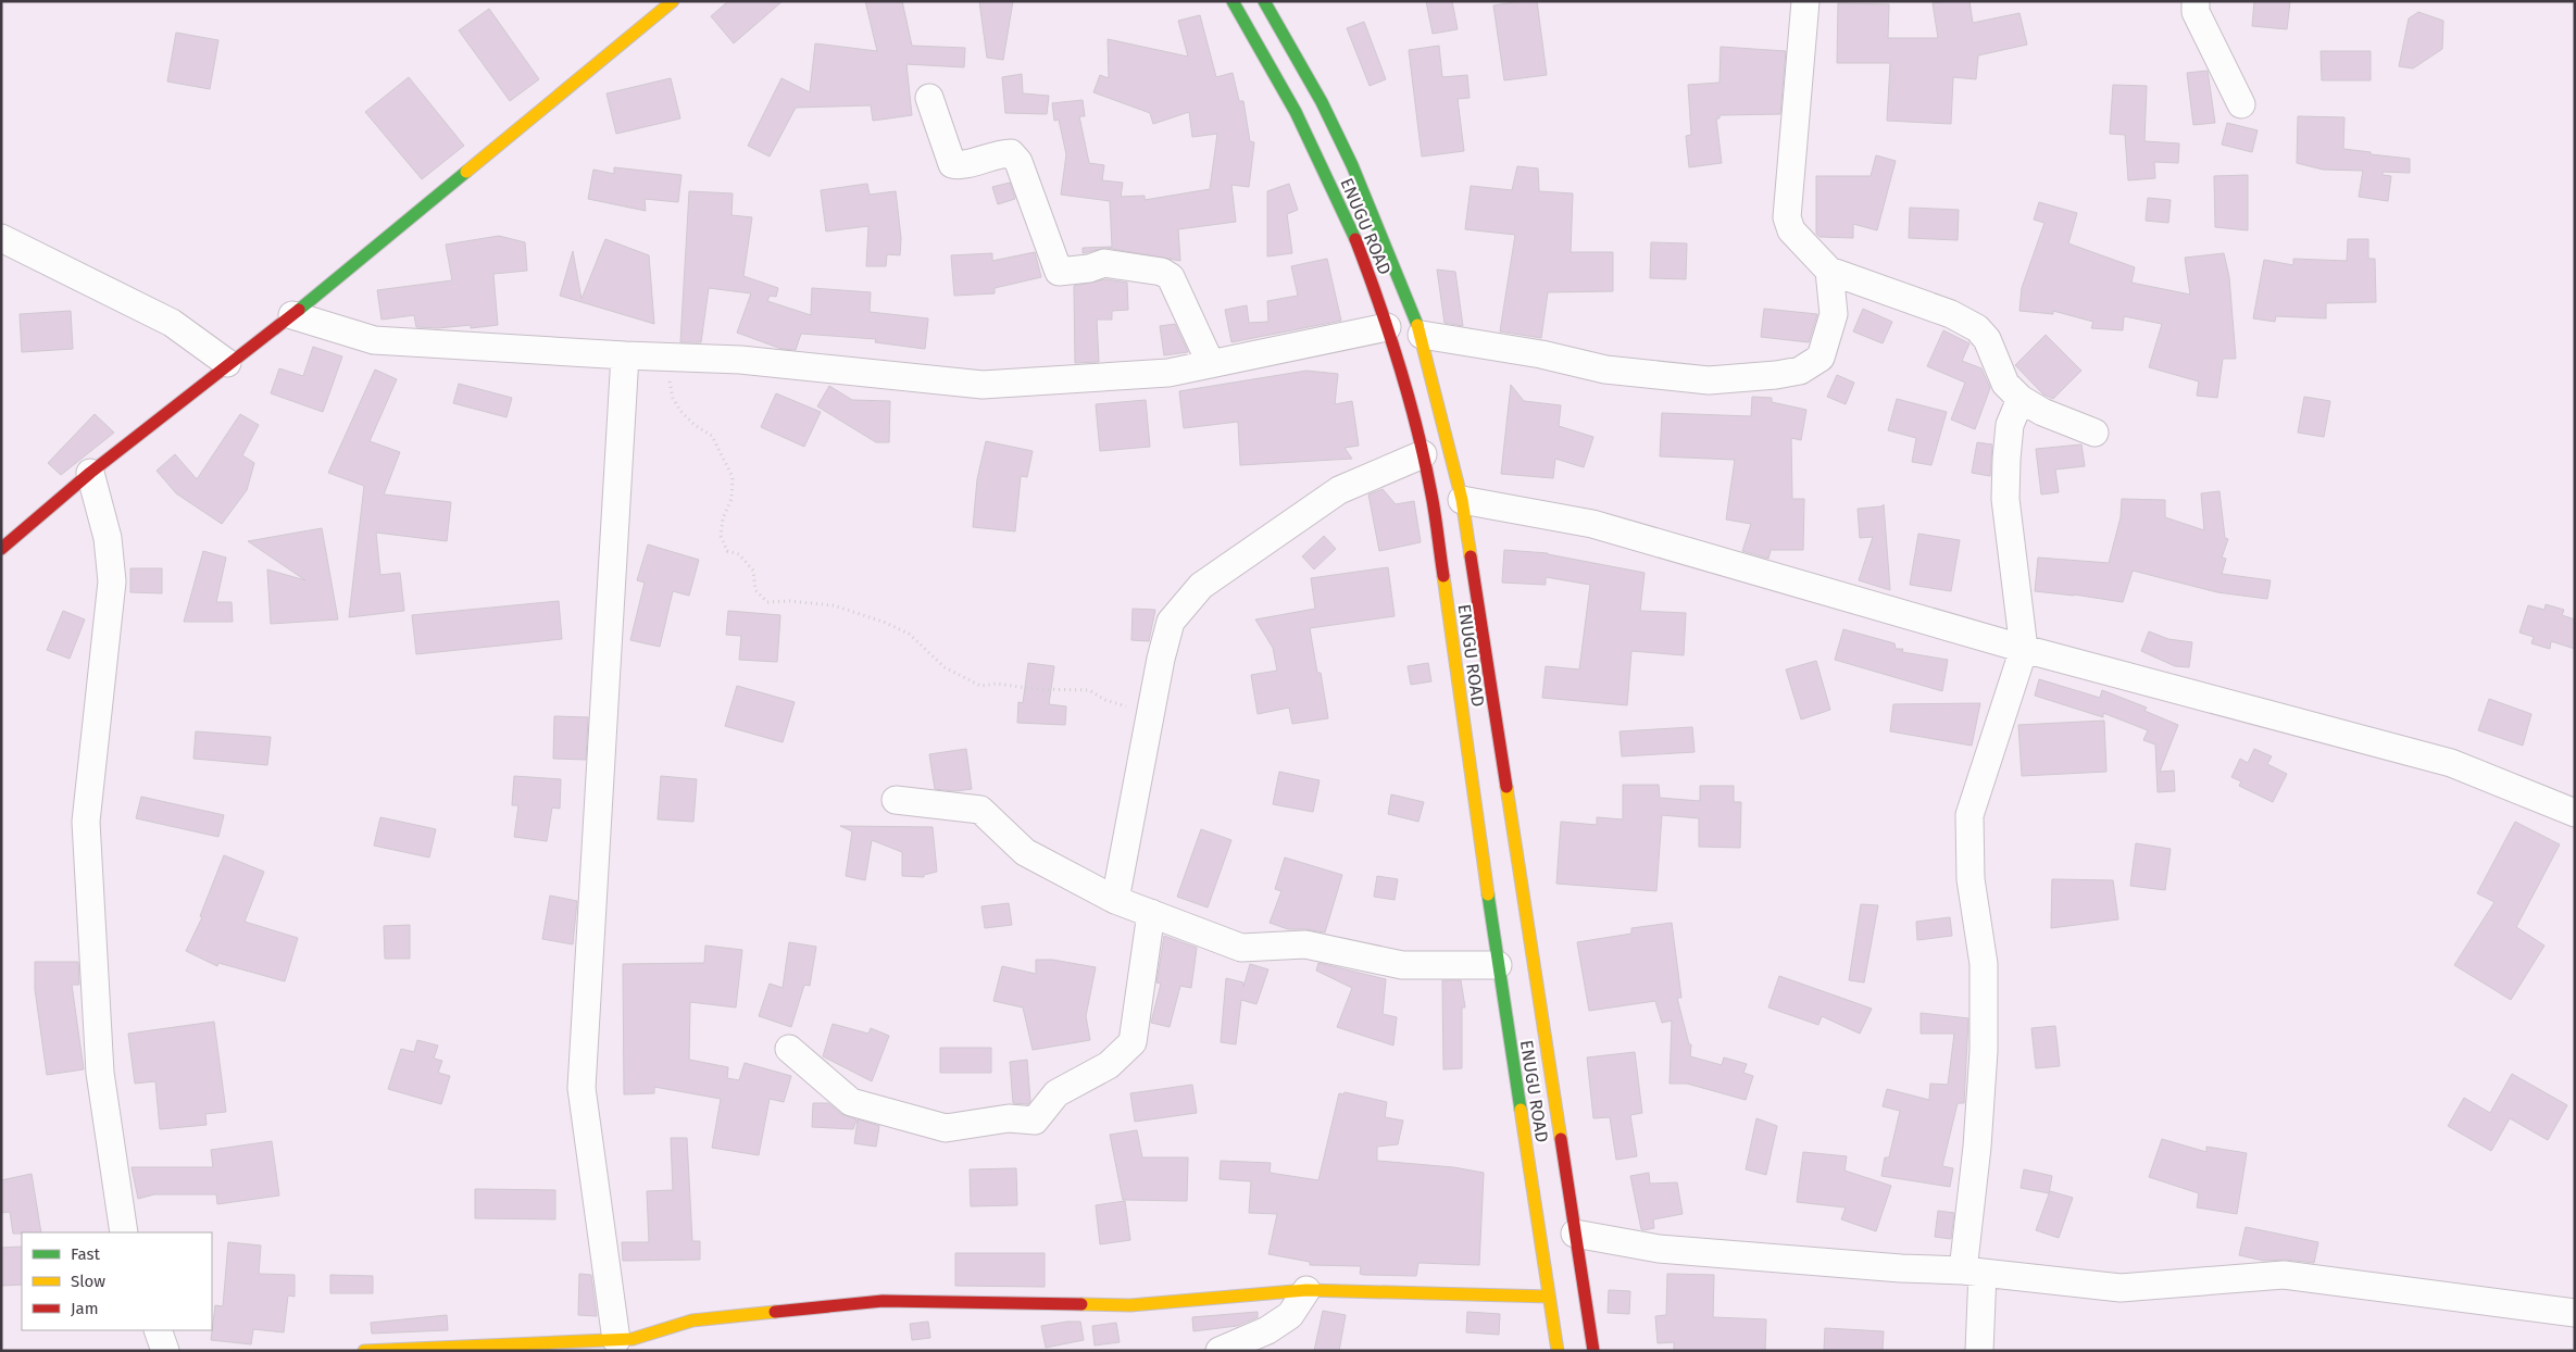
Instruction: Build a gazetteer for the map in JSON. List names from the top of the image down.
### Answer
{
  "streets": {
    "main road": ["ENUGU ROAD"]
  },
  "legend": ["Fast", "Slow", "Jam"]
}
